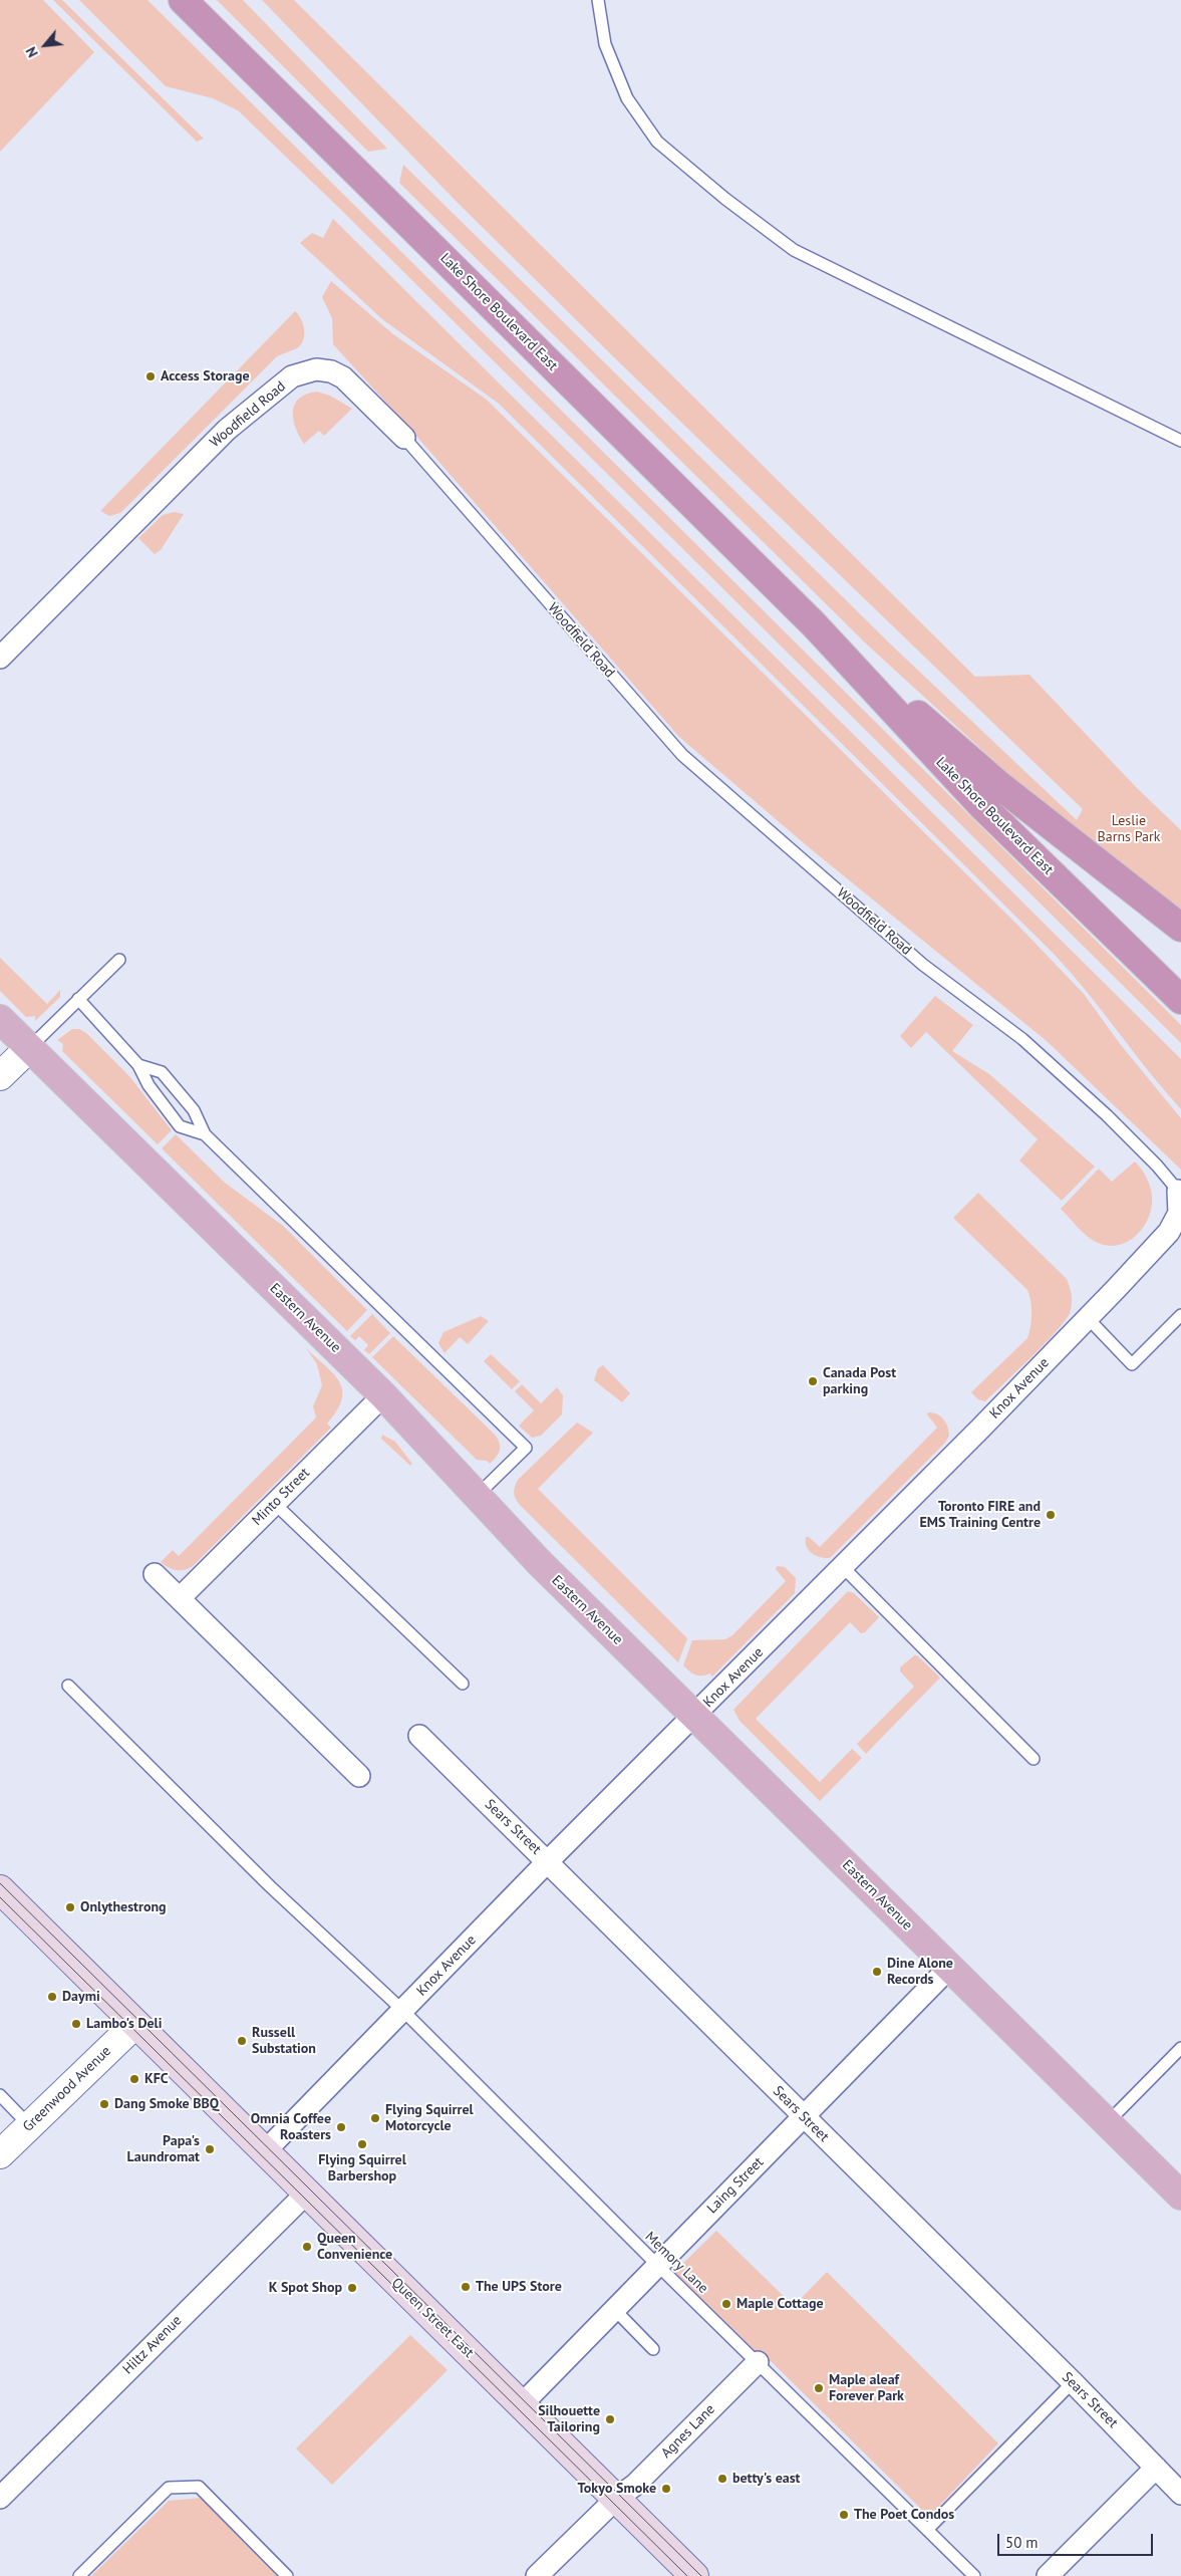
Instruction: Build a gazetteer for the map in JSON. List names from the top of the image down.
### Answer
{
  "streets": {
    "highway": ["Lake Shore Boulevard East"],
    "main road": ["Eastern Avenue", "Queen Street East"],
    "street": [
      "Woodfield Road",
      "Knox Avenue",
      "Minto Street",
      "Sears Street",
      "Greenwood Avenue",
      "Laing Street",
      "Hiltz Avenue",
      "Agnes Lane"
    ],
    "lane": ["Memory Lane"]
  },
  "crossings": [
    ["Woodfield Road", "Knox Avenue"],
    ["Eastern Avenue", "Knox Avenue"],
    ["Eastern Avenue", "Minto Street"],
    ["Eastern Avenue", "Laing Street"],
    ["Knox Avenue", "Sears Street"],
    ["Knox Avenue", "Memory Lane"],
    ["Knox Avenue", "Queen Street East"],
    ["Sears Street", "Laing Street"],
    ["Greenwood Avenue", "Queen Street East"],
    ["Laing Street", "Memory Lane"],
    ["Laing Street", "Queen Street East"],
    ["Memory Lane", "Agnes Lane"],
    ["Queen Street East", "Hiltz Avenue"],
    ["Queen Street East", "Agnes Lane"]
  ],
  "parks": ["Leslie Barns Park"],
  "places": [
    "Access Storage",
    "Canada Post parking",
    "Toronto FIRE and EMS Training Centre",
    "Onlythestrong",
    "Dine Alone Records",
    "Daymi",
    "Lambo's Deli",
    "Russell Substation",
    "KFC",
    "Dang Smoke BBQ",
    "Flying Squirrel Motorcycle",
    "Omnia Coffee Roasters",
    "Flying Squirrel Barbershop",
    "Papa's Laundromat",
    "Queen Convenience",
    "The UPS Store",
    "K Spot Shop",
    "Maple Cottage",
    "Maple aleaf Forever Park",
    "Silhouette Tailoring",
    "betty's east",
    "Tokyo Smoke",
    "The Poet Condos"
  ],
  "scale_bar": "50 m",
  "north": "bottom left"
}
